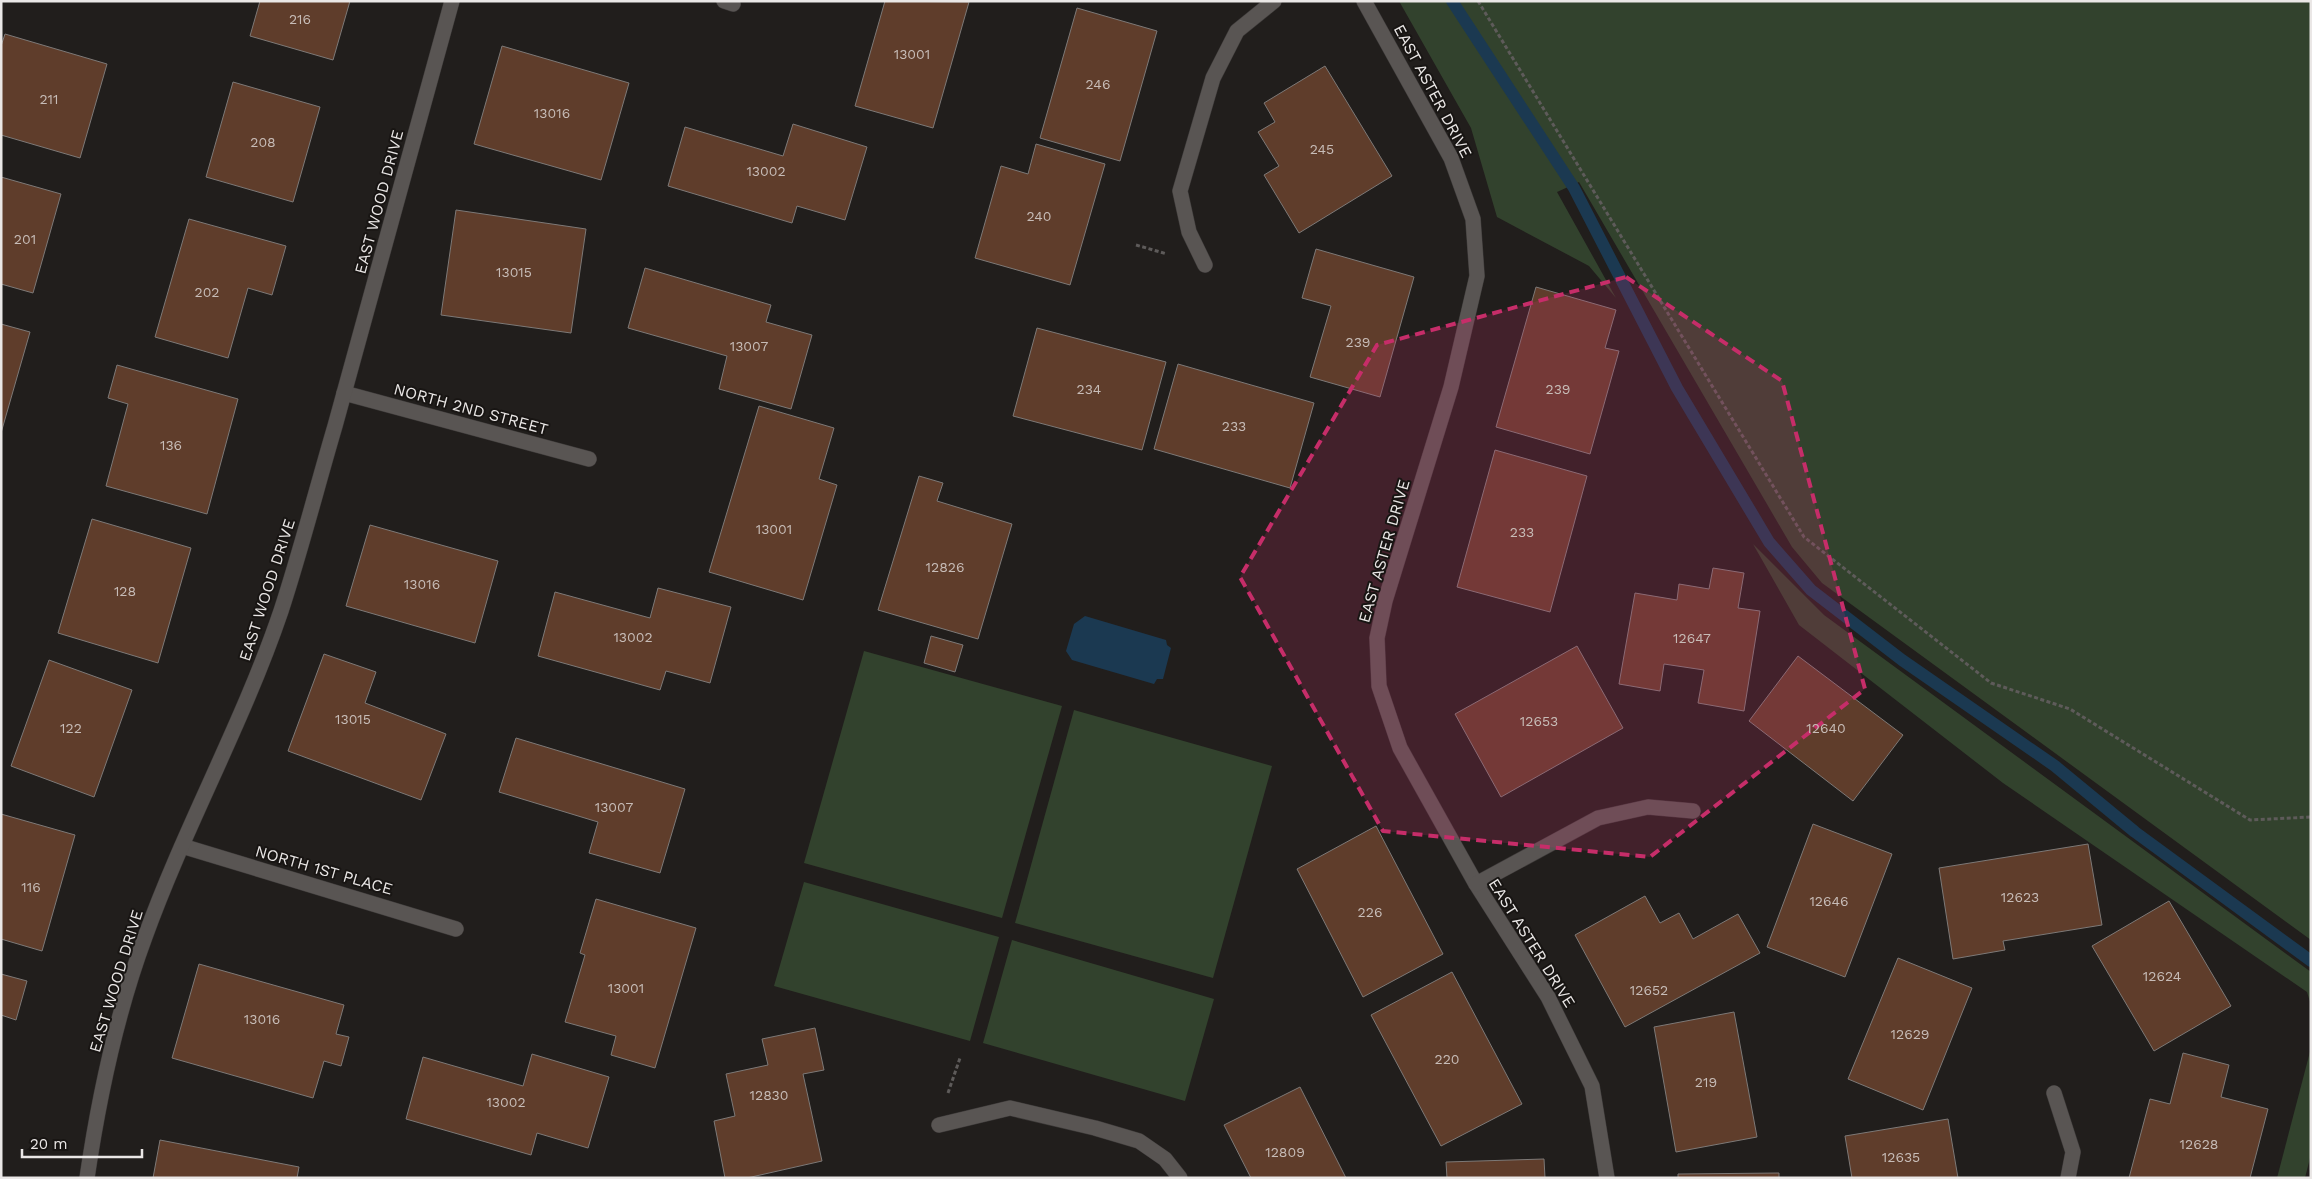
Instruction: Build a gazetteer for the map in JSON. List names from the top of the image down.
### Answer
{
  "streets": {
    "street": [
      "EAST ASTER DRIVE",
      "EAST WOOD DRIVE",
      "NORTH 2ND STREET",
      "NORTH 1ST PLACE"
    ]
  },
  "crossings": [
    ["EAST WOOD DRIVE", "NORTH 2ND STREET"],
    ["EAST WOOD DRIVE", "NORTH 1ST PLACE"]
  ],
  "house_numbers": [
    "216",
    "13001",
    "246",
    "211",
    "13016",
    "208",
    "245",
    "13002",
    "240",
    "201",
    "13015",
    "202",
    "239",
    "13007",
    "234",
    "239",
    "233",
    "136",
    "13001",
    "233",
    "12826",
    "13016",
    "128",
    "13002",
    "12647",
    "13015",
    "12653",
    "122",
    "12640",
    "13007",
    "116",
    "12623",
    "12646",
    "226",
    "12624",
    "13001",
    "12652",
    "13016",
    "12629",
    "220",
    "219",
    "12830",
    "13002",
    "12628",
    "12809",
    "12635"
  ],
  "scale_bar": "20 m"
}
